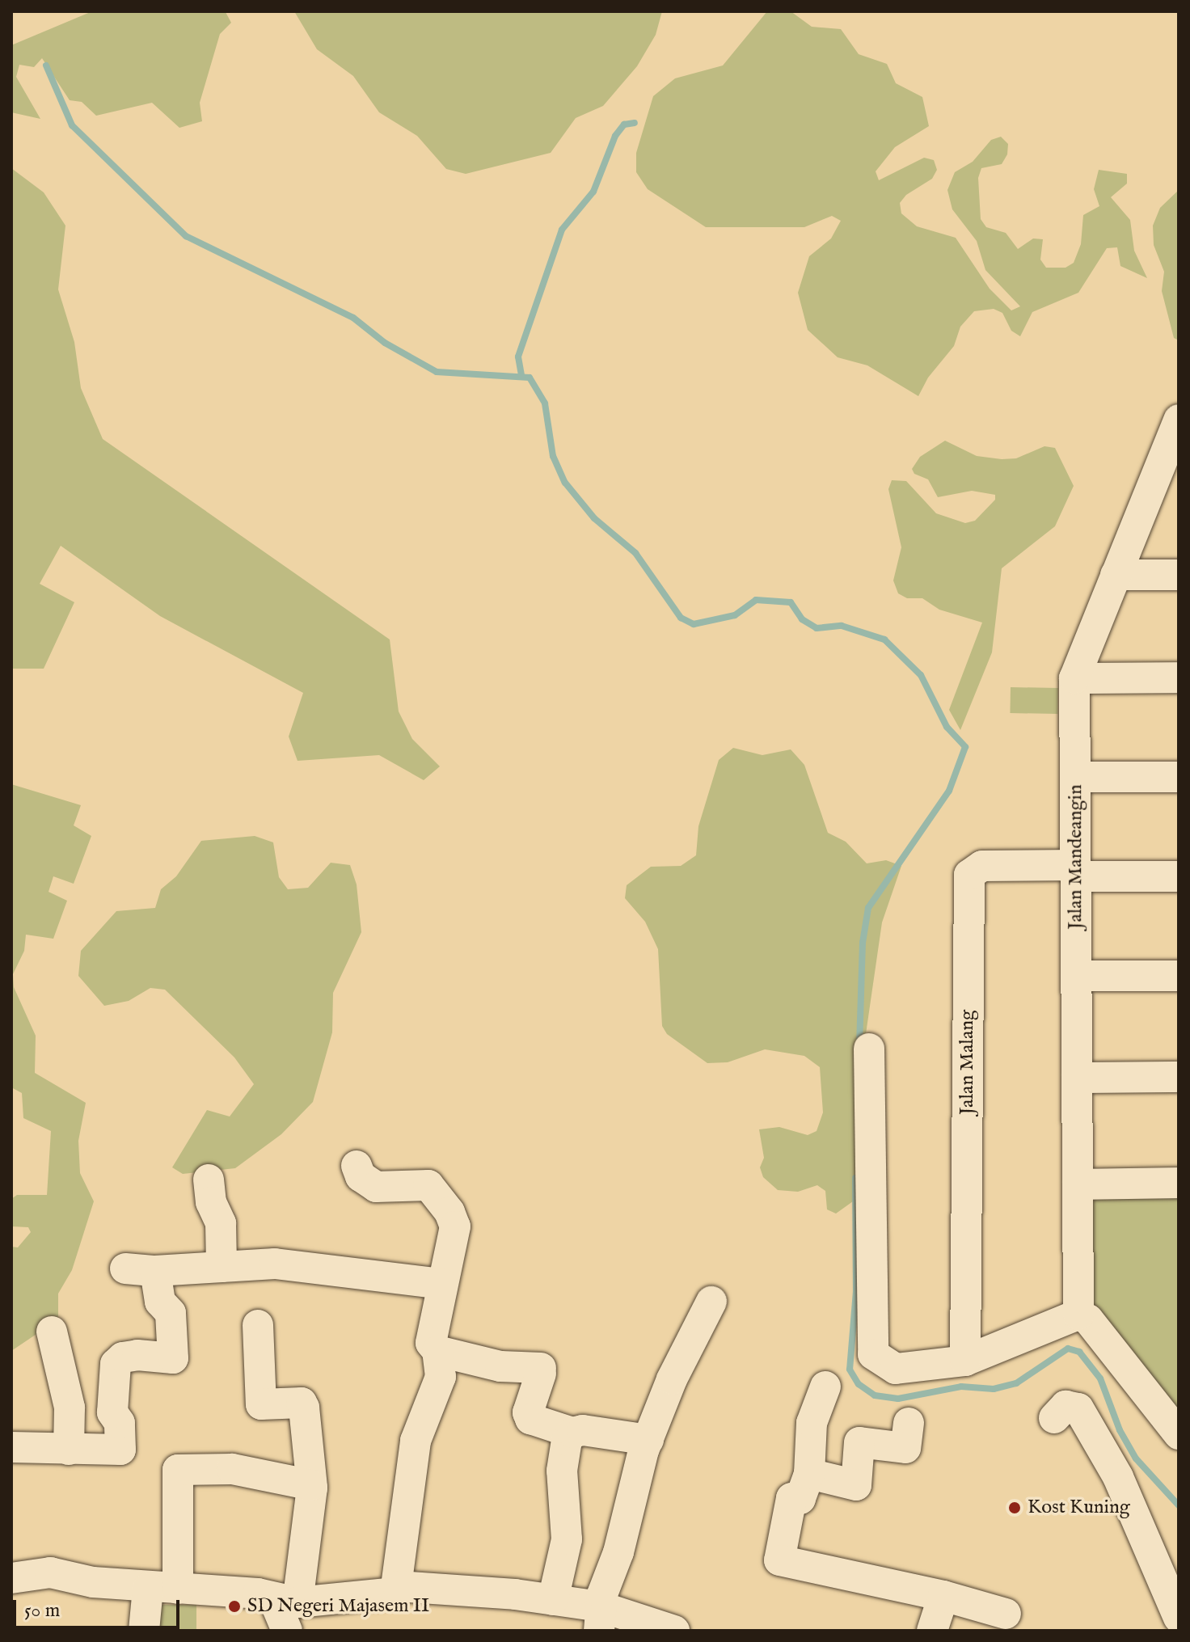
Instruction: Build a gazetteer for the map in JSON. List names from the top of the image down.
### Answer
{
  "streets": {
    "street": ["Jalan Mandeangin", "Jalan Malang"]
  },
  "crossings": [
    ["Jalan Mandeangin", "Jalan Malang"]
  ],
  "places": ["Kost Kuning", "SD Negeri Majasem II"],
  "scale_bar": "50 m"
}
